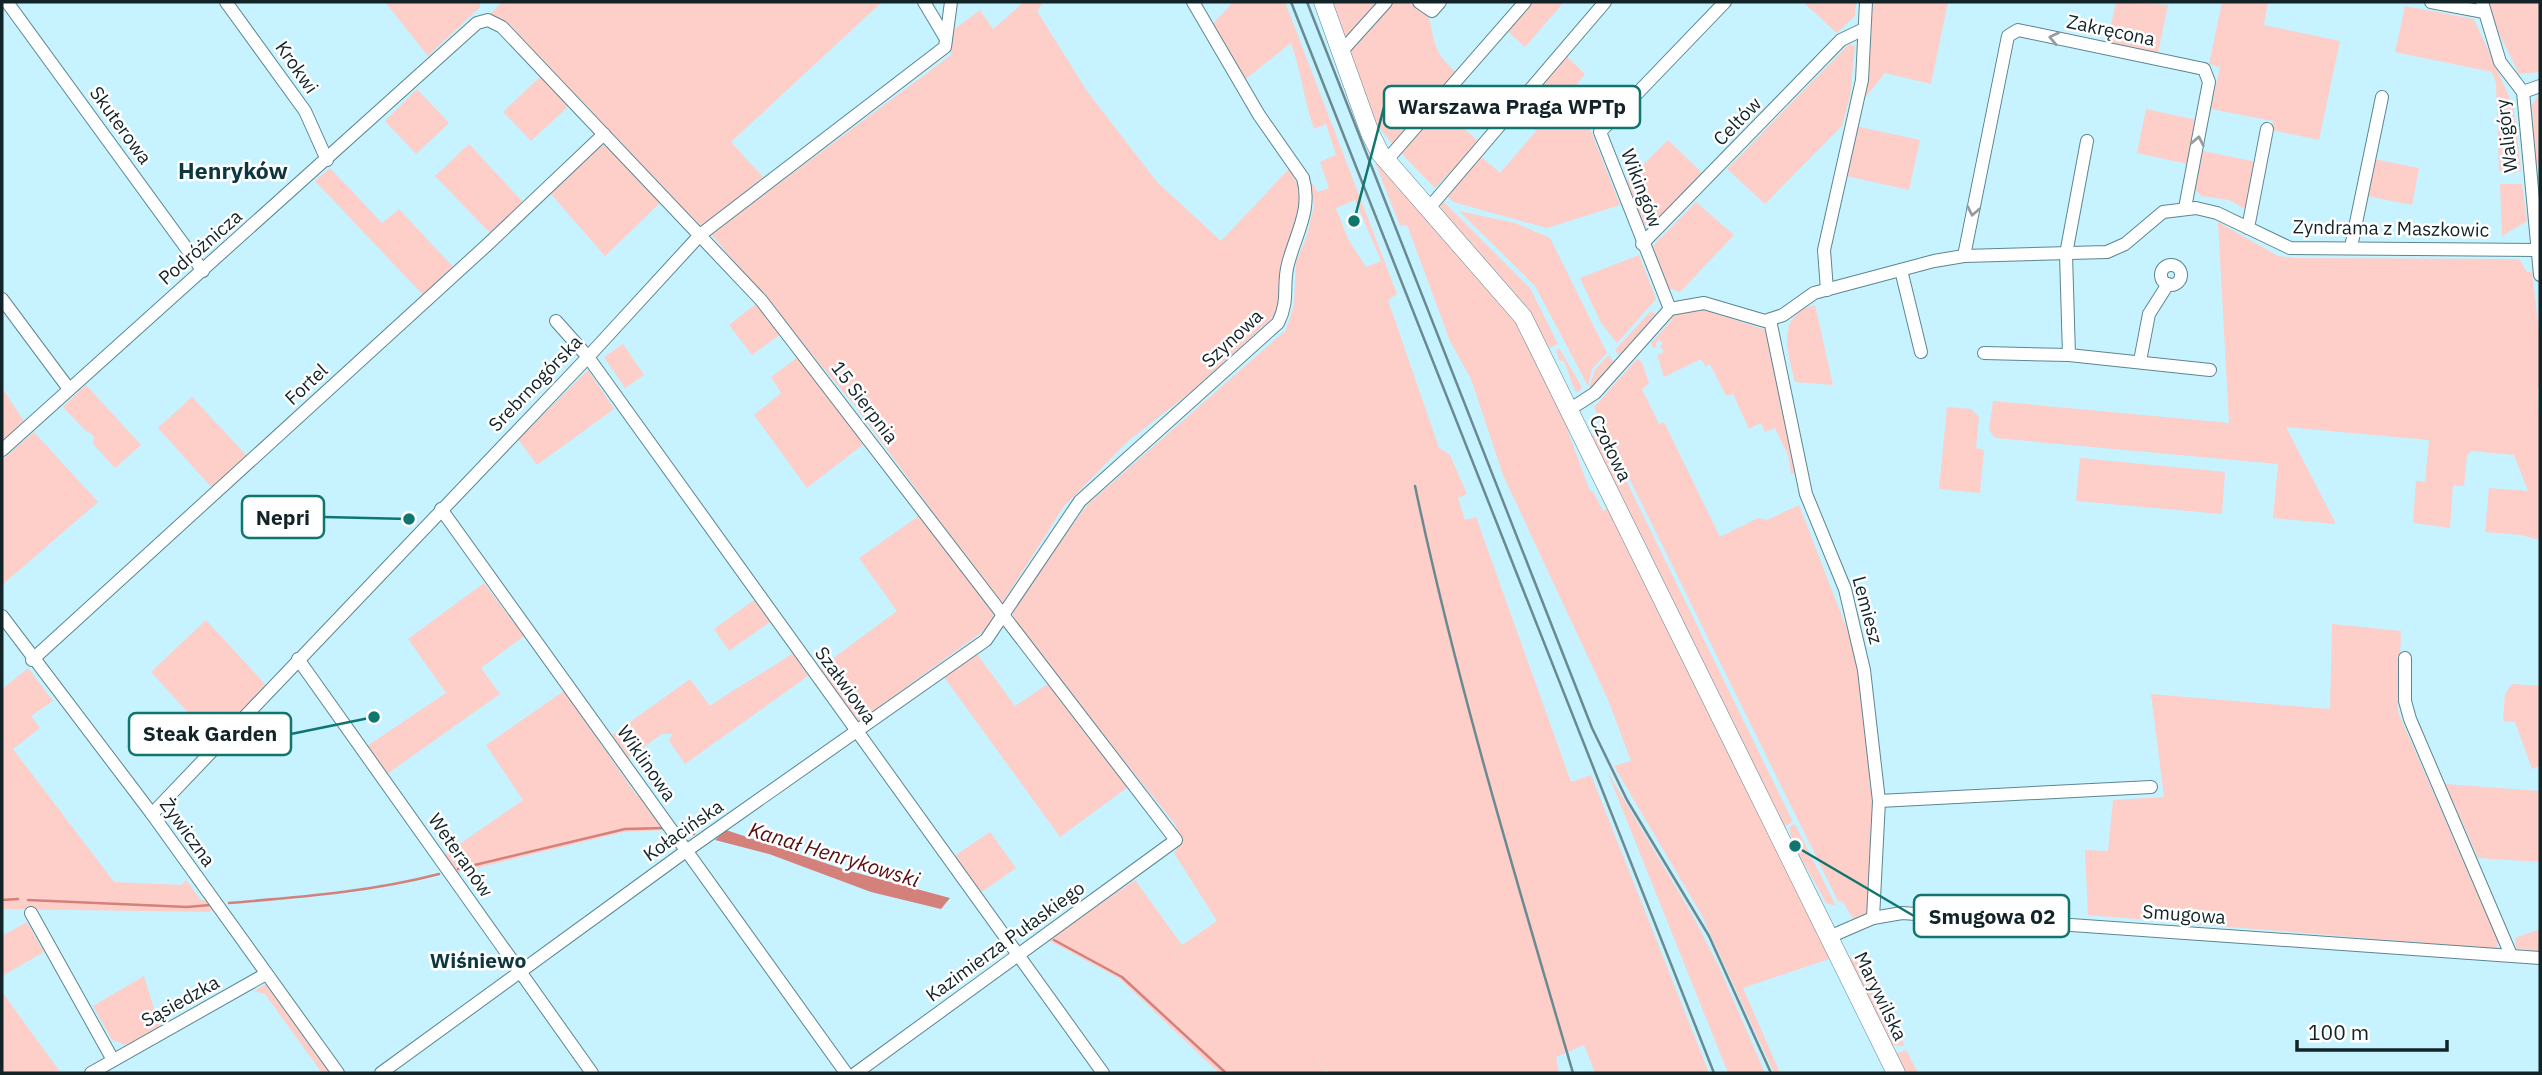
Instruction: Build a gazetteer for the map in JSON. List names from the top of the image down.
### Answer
{
  "streets": {
    "street": [
      "Zakręcona",
      "Krokwi",
      "Celtów",
      "Skuterowa",
      "Waligóry",
      "Wikingów",
      "Zyndrama z Maszkowic",
      "Podróżnicza",
      "Szynowa",
      "Srebrnogórska",
      "Fortel",
      "15 Sierpnia",
      "Czołowa",
      "Lemiesz",
      "Szałwiowa",
      "Wiklinowa",
      "Kołacińska",
      "Żywiczna",
      "Weteranów",
      "Smugowa",
      "Kazimierza Pułaskiego",
      "Marywilska",
      "Sąsiedzka"
    ]
  },
  "crossings": [
    ["Zakręcona", "Zyndrama z Maszkowic"],
    ["Krokwi", "Podróżnicza"],
    ["Celtów", "Wikingów"],
    ["Skuterowa", "Podróżnicza"],
    ["Waligóry", "Zyndrama z Maszkowic"],
    ["Podróżnicza", "15 Sierpnia"],
    ["Szynowa", "15 Sierpnia"],
    ["Szynowa", "Kołacińska"],
    ["Srebrnogórska", "15 Sierpnia"],
    ["Srebrnogórska", "Szałwiowa"],
    ["Srebrnogórska", "Wiklinowa"],
    ["Srebrnogórska", "Żywiczna"],
    ["Srebrnogórska", "Weteranów"],
    ["Fortel", "15 Sierpnia"],
    ["Fortel", "Żywiczna"],
    ["15 Sierpnia", "Kołacińska"],
    ["15 Sierpnia", "Kazimierza Pułaskiego"],
    ["Czołowa", "Smugowa"],
    ["Czołowa", "Marywilska"],
    ["Lemiesz", "Smugowa"],
    ["Szałwiowa", "Kołacińska"],
    ["Szałwiowa", "Kazimierza Pułaskiego"],
    ["Wiklinowa", "Kołacińska"],
    ["Kołacińska", "Weteranów"],
    ["Żywiczna", "Sąsiedzka"],
    ["Smugowa", "Marywilska"]
  ],
  "districts": ["Henryków", "Wiśniewo"],
  "water": ["Kanał Henrykowski"],
  "places": [
    "Warszawa Praga WPTp",
    "Nepri",
    "Steak Garden",
    "Smugowa 02"
  ],
  "scale_bar": "100 m"
}
